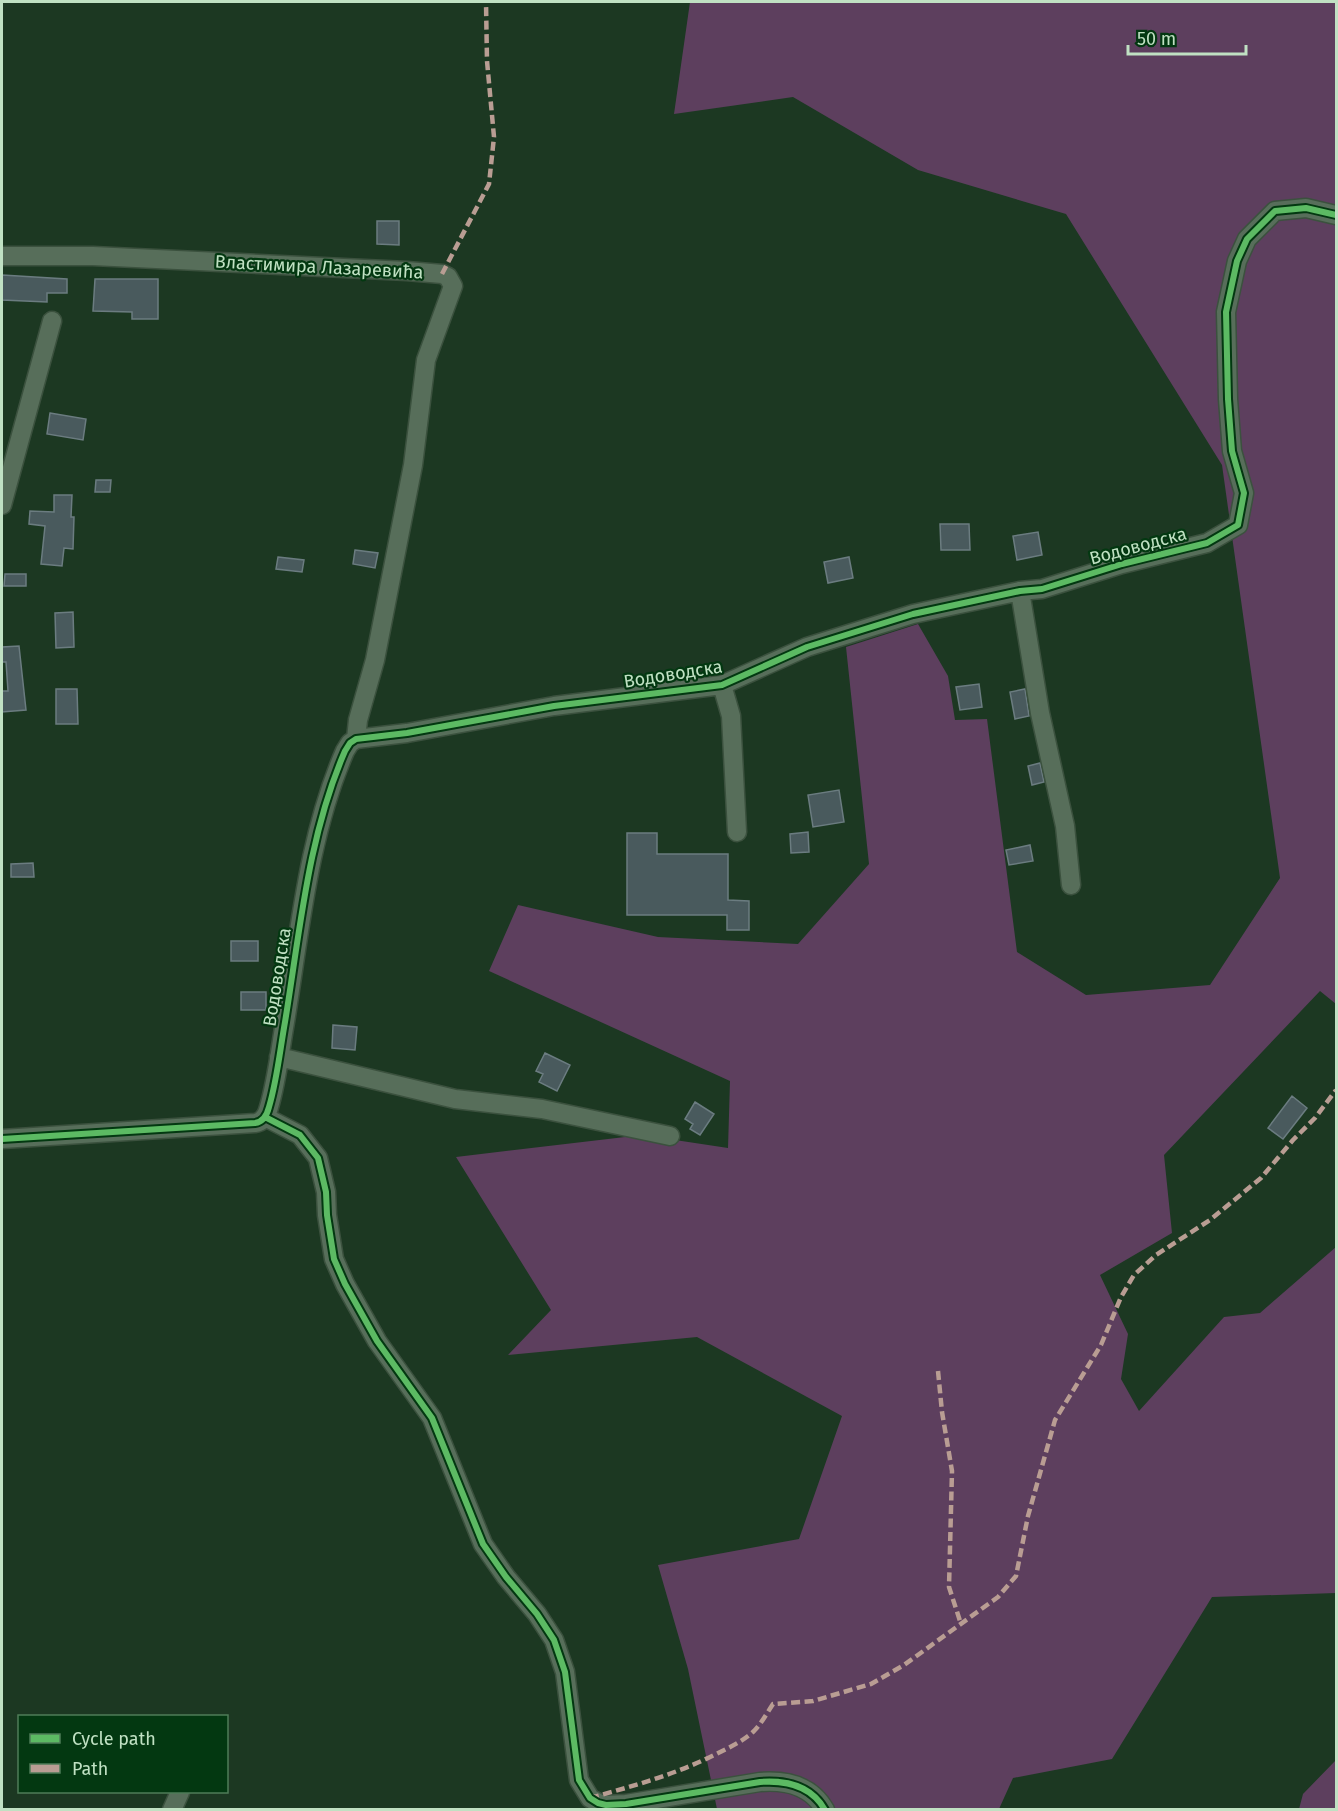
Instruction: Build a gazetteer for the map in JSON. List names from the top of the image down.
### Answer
{
  "streets": {
    "street": ["Властимира Лазаревића", "Водоводска"]
  },
  "crossings": [
    ["Властимира Лазаревића", "Водоводска"]
  ],
  "legend": ["Cycle path", "Path"],
  "scale_bar": "50 m"
}
